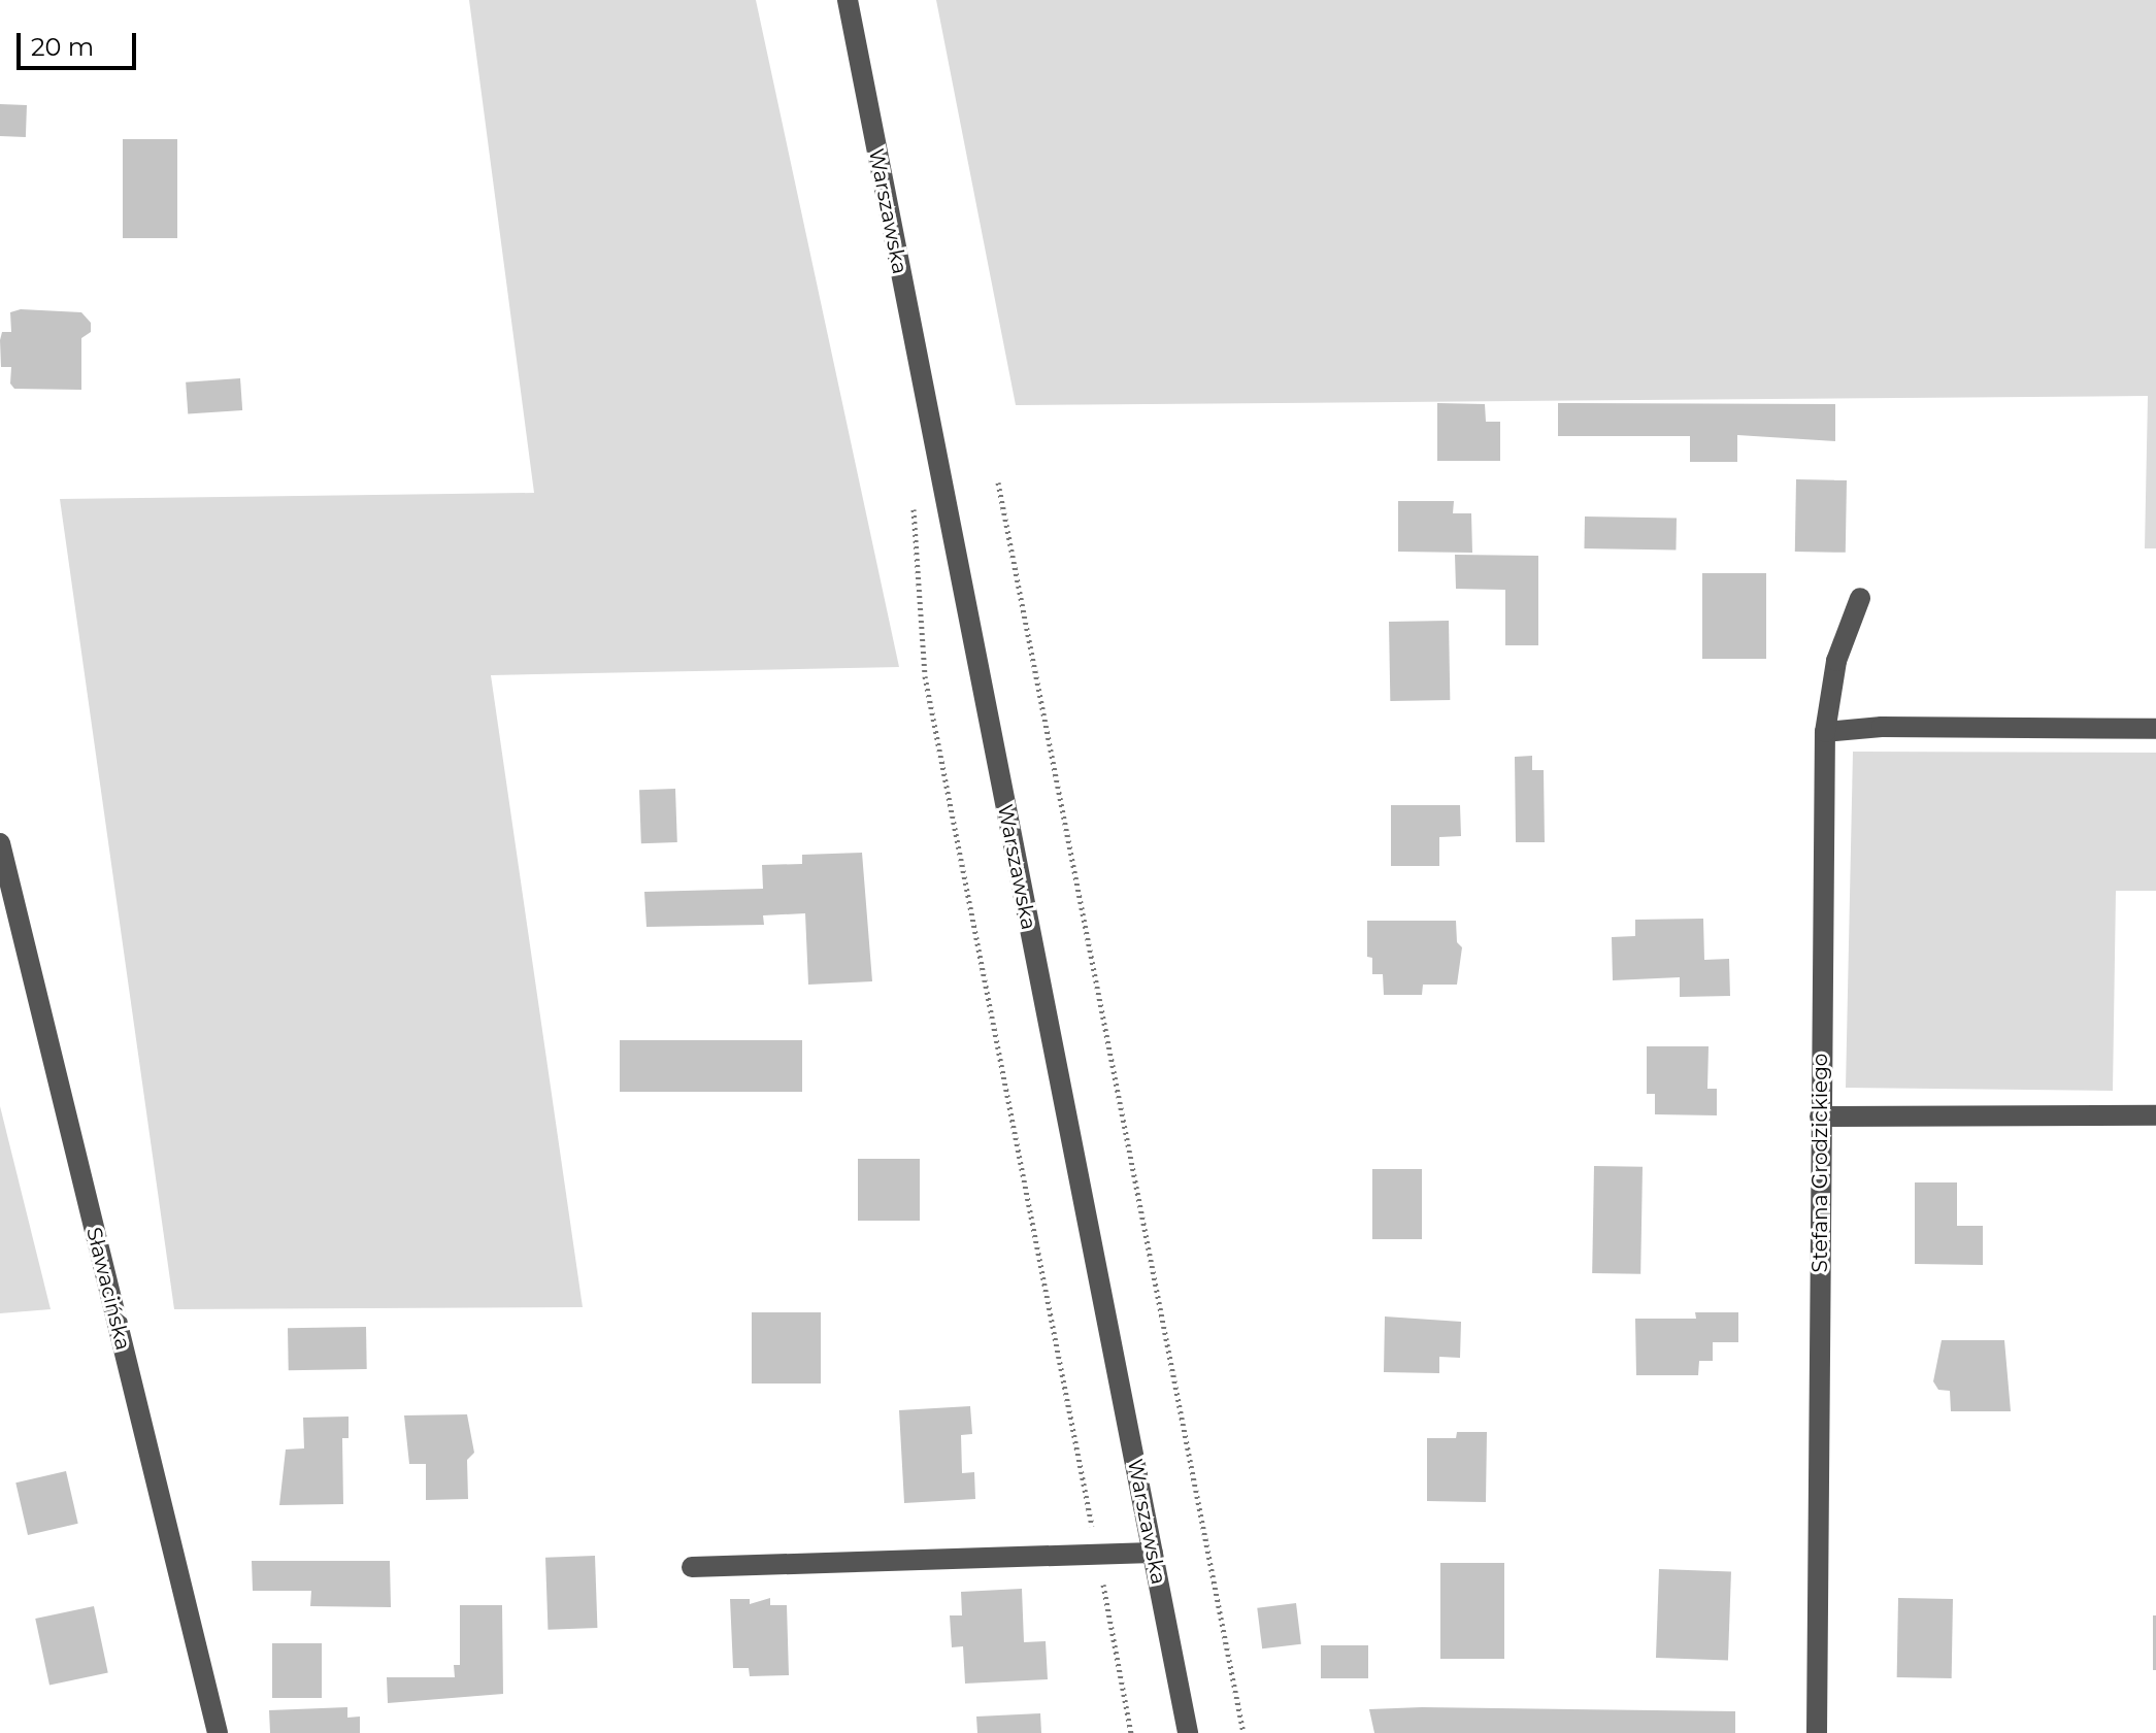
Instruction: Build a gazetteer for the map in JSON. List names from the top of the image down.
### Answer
{
  "streets": {
    "street": ["Warszawska", "Stefana Grodzickiego", "Sławacińska"]
  },
  "scale_bar": "20 m"
}
